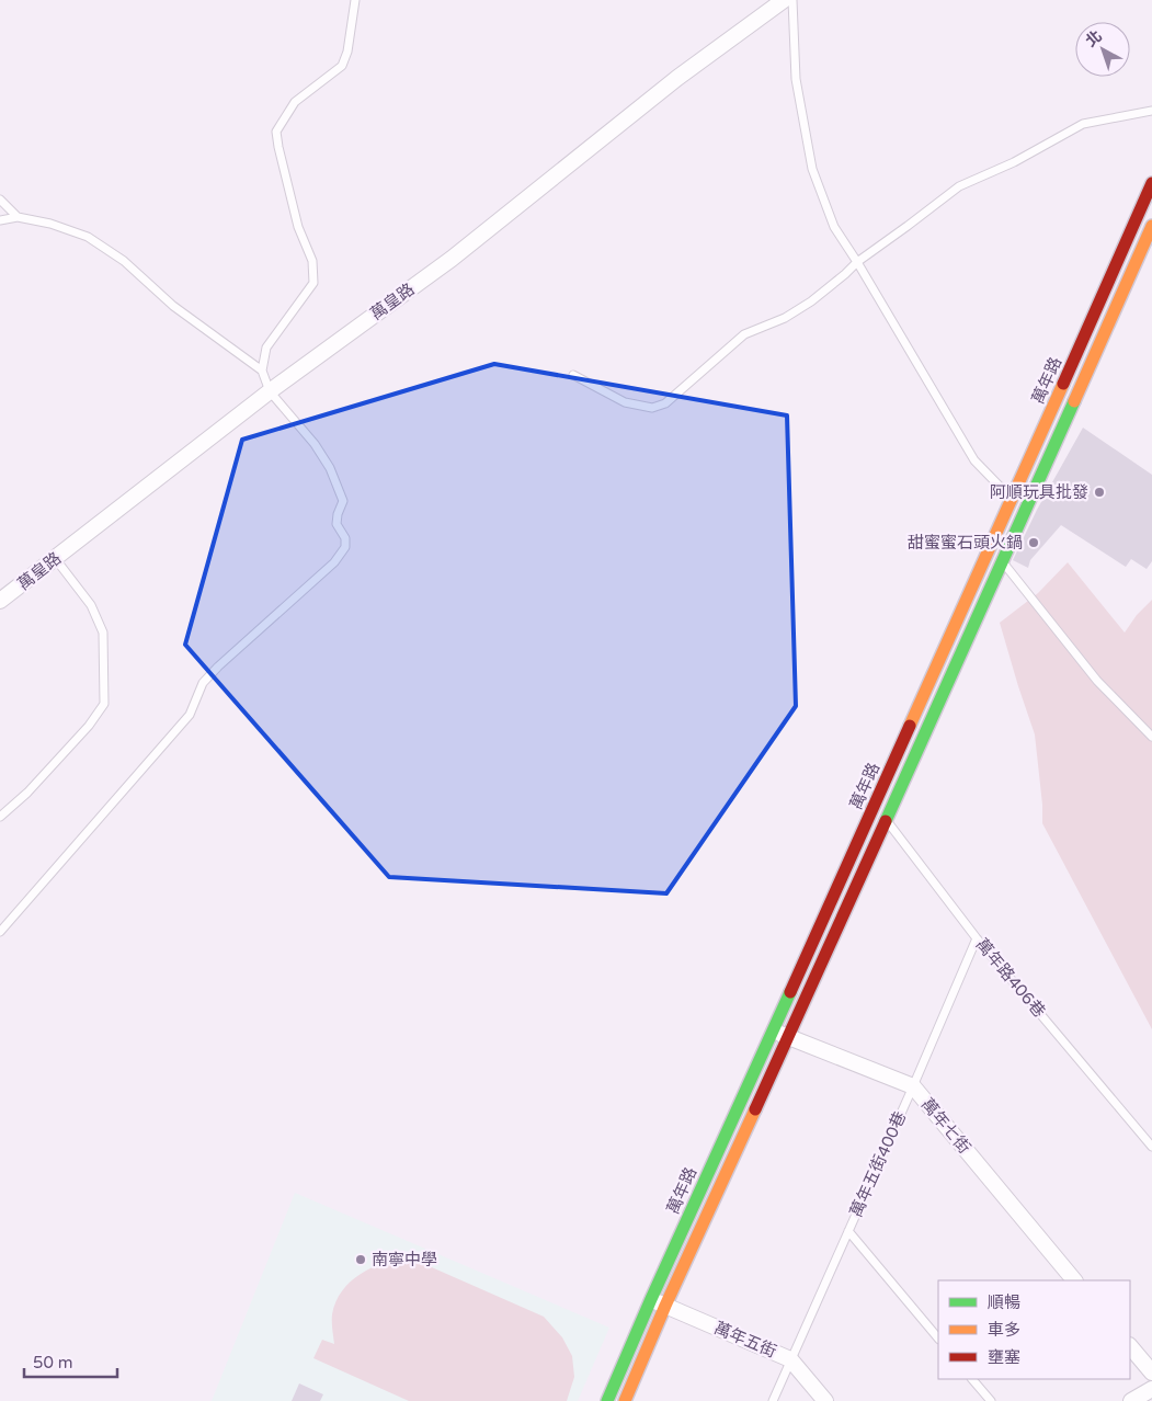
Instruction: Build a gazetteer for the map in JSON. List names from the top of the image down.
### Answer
{
  "streets": {
    "street": [
      "萬皇路",
      "萬年路",
      "萬年路406巷",
      "萬年七街",
      "萬年五街"
    ],
    "lane": ["萬年五街400巷"]
  },
  "crossings": [
    ["萬年路", "萬年路406巷"],
    ["萬年路", "萬年七街"],
    ["萬年路", "萬年五街"],
    ["萬年路406巷", "萬年五街400巷"],
    ["萬年七街", "萬年五街400巷"],
    ["萬年五街400巷", "萬年五街"]
  ],
  "places": ["阿順玩具批發", "甜蜜蜜石頭火鍋", "南寧中學"],
  "legend": ["順暢", "車多", "壅塞"],
  "scale_bar": "50 m",
  "north": "top left"
}
